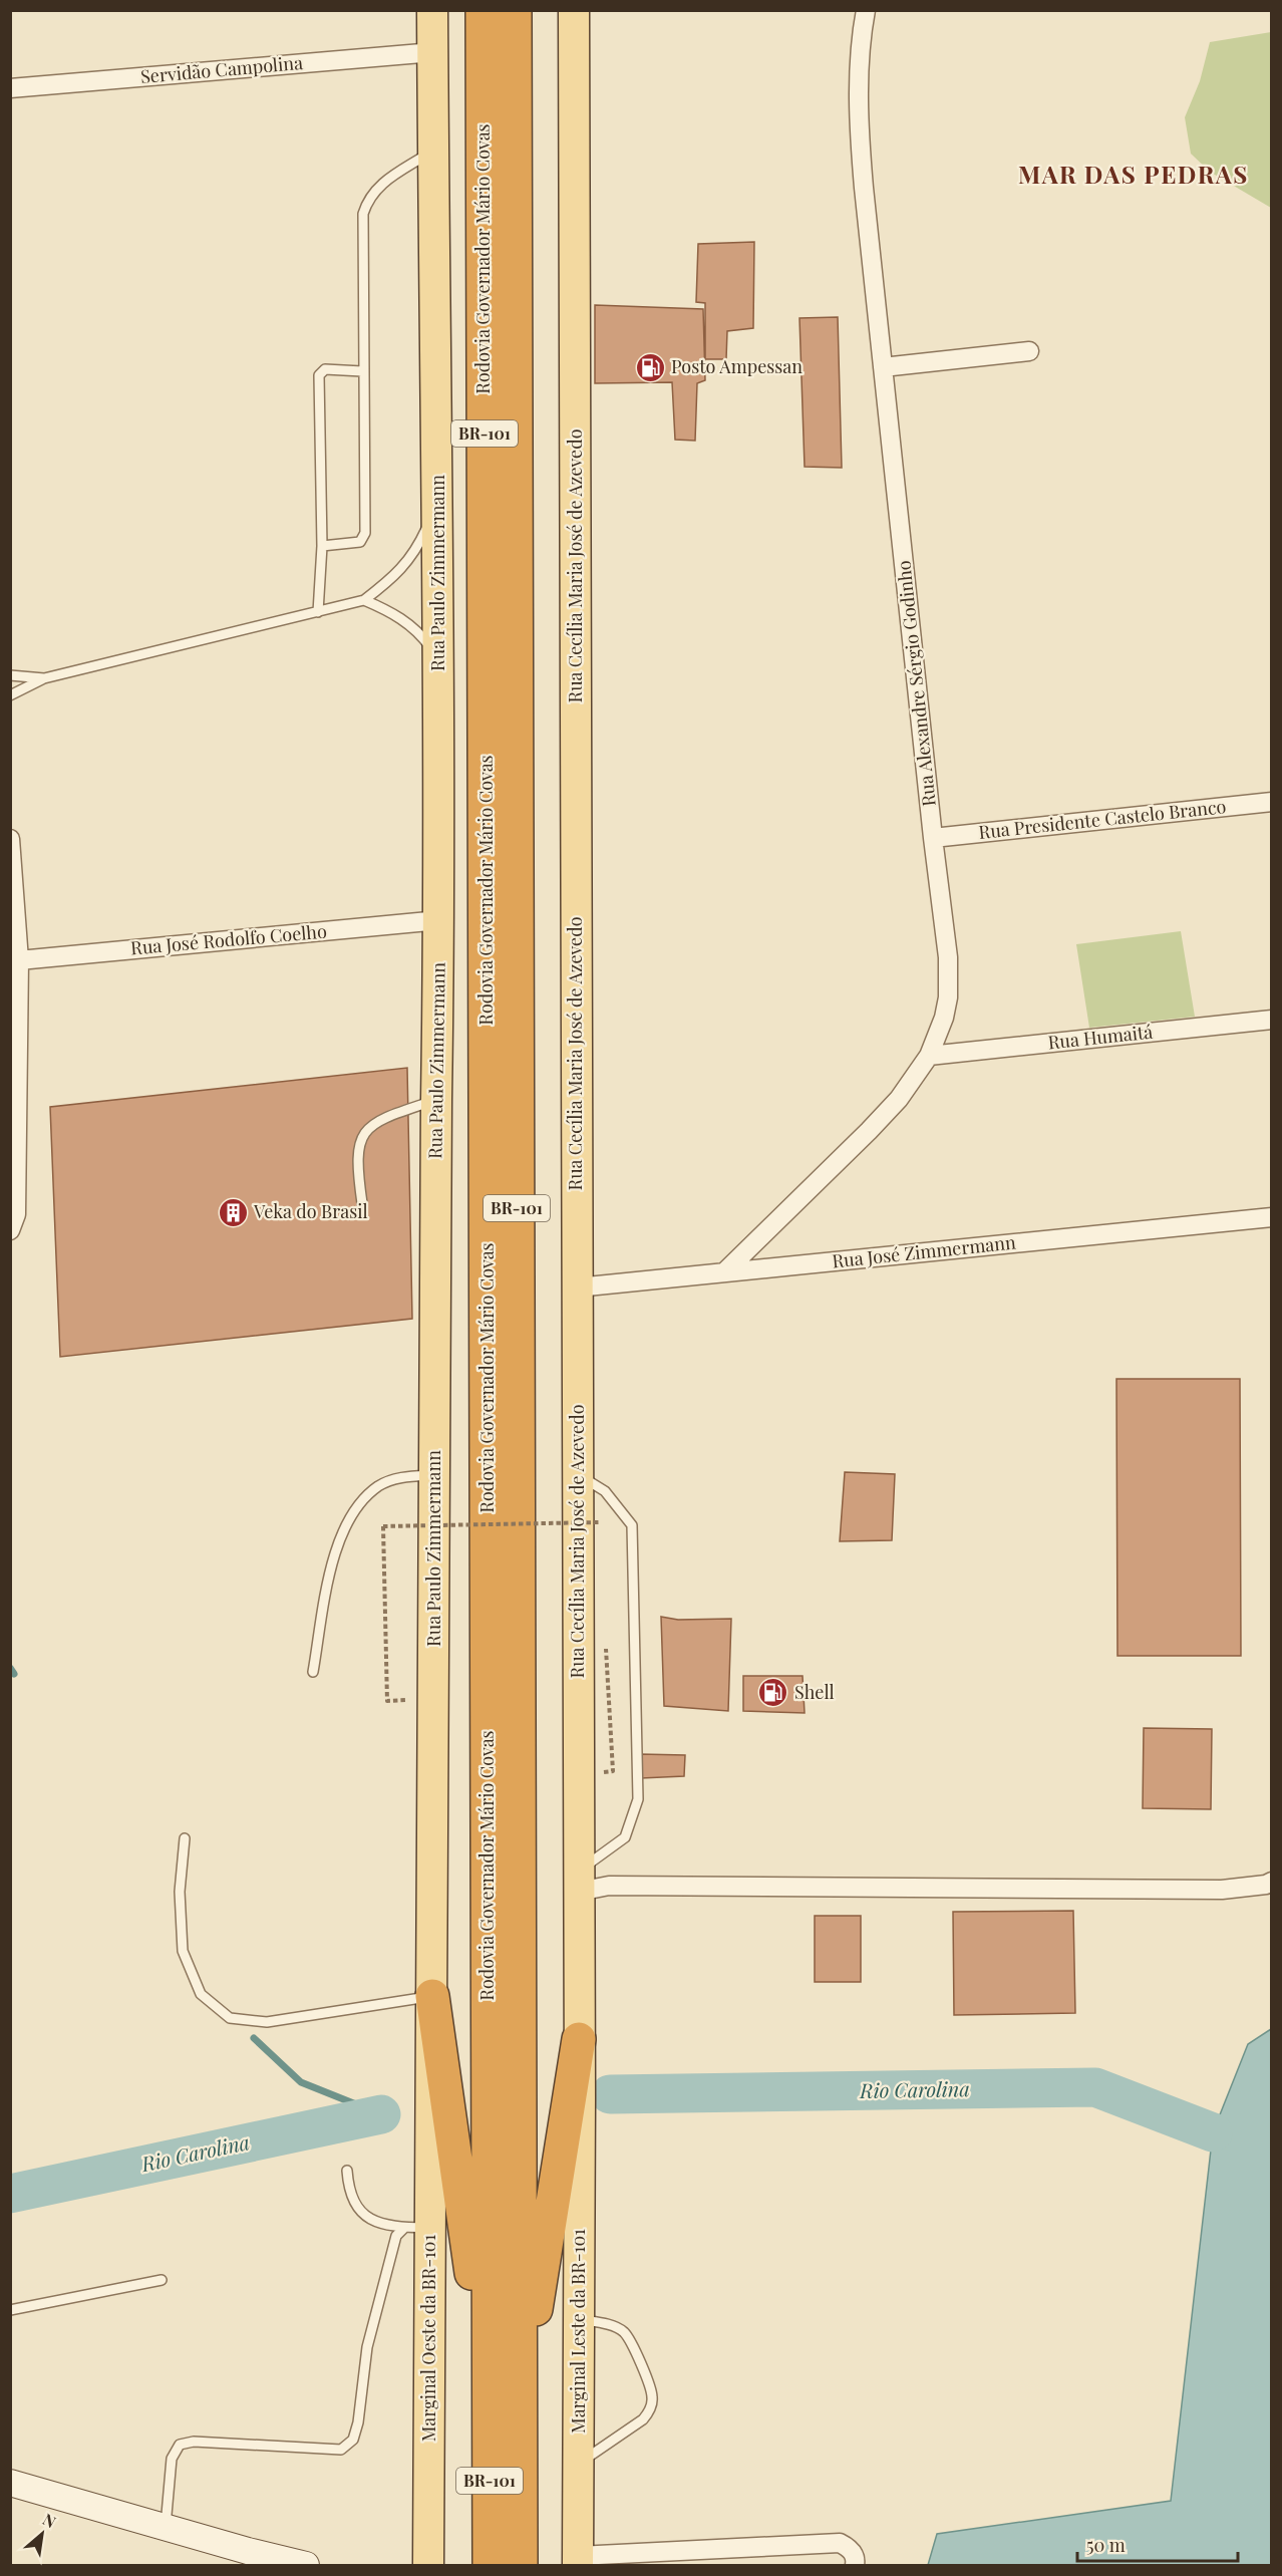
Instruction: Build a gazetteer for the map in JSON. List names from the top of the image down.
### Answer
{
  "streets": {
    "highway": ["Rodovia Governador Mário Covas", "BR-101"],
    "main road": [
      "Rua Cecília Maria José de Azevedo",
      "Rua Paulo Zimmermann",
      "Marginal Leste da BR-101",
      "Marginal Oeste da BR-101"
    ],
    "street": [
      "Servidão Campolina",
      "Rua Alexandre Sérgio Godinho",
      "Rua Presidente Castelo Branco",
      "Rua José Rodolfo Coelho",
      "Rua Humaitá",
      "Rua José Zimmermann"
    ]
  },
  "crossings": [
    ["Servidão Campolina", "Rua Paulo Zimmermann"],
    ["Rua Cecília Maria José de Azevedo", "Rua José Zimmermann"],
    ["Rua Cecília Maria José de Azevedo", "Marginal Leste da BR-101"],
    ["Rua Paulo Zimmermann", "Rua José Rodolfo Coelho"],
    ["Rua Paulo Zimmermann", "Marginal Oeste da BR-101"],
    ["Rua Alexandre Sérgio Godinho", "Rua Presidente Castelo Branco"],
    ["Rua Alexandre Sérgio Godinho", "Rua Humaitá"],
    ["Rua Alexandre Sérgio Godinho", "Rua José Zimmermann"]
  ],
  "districts": ["MAR DAS PEDRAS"],
  "water": ["Rio Carolina"],
  "places": {
    "fuel station": ["Posto Ampessan", "Shell"],
    "building": ["Veka do Brasil"]
  },
  "scale_bar": "50 m",
  "north": "top right"
}
